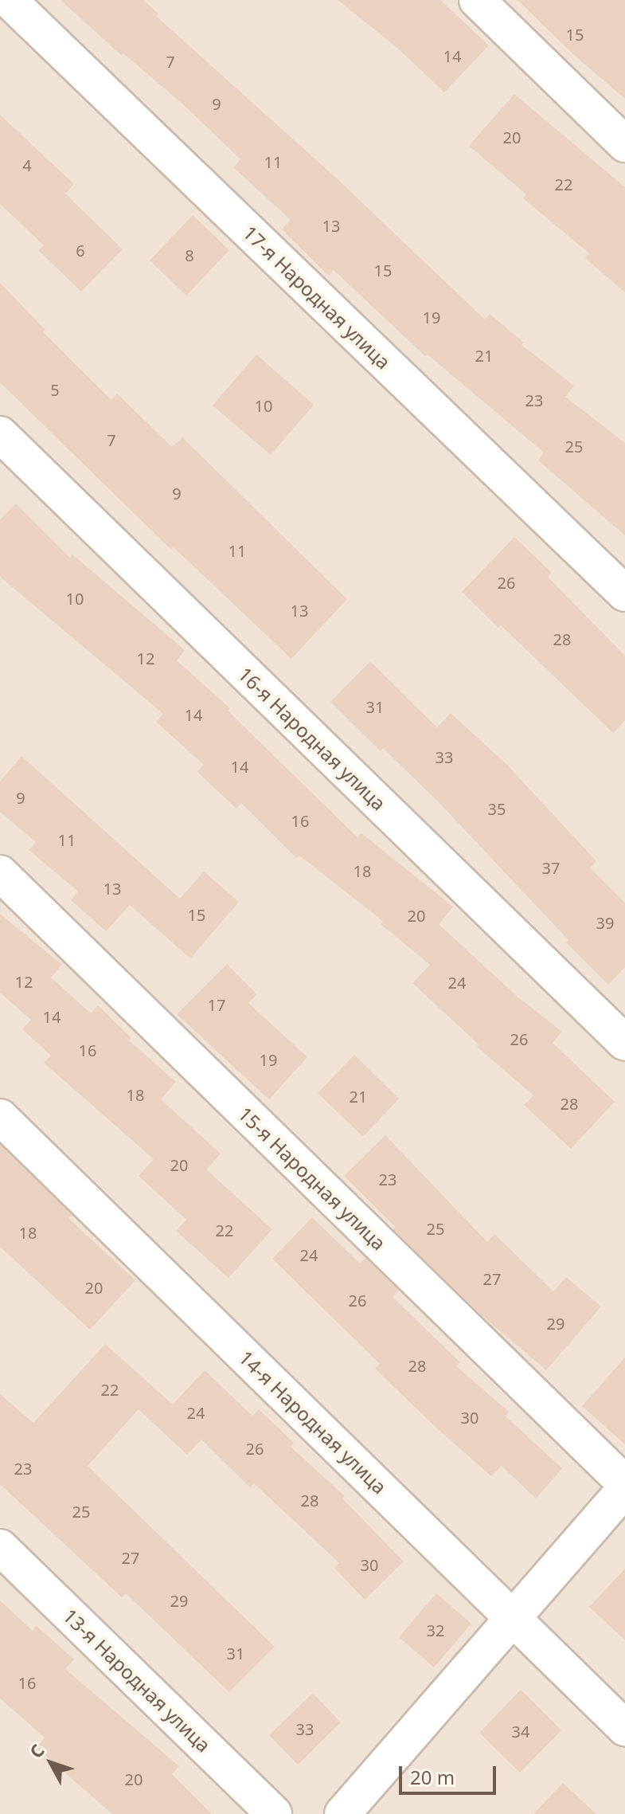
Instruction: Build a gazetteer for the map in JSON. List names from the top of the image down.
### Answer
{
  "streets": {
    "street": [
      "17-я Народная улица",
      "16-я Народная улица",
      "15-я Народная улица",
      "14-я Народная улица",
      "13-я Народная улица"
    ]
  },
  "house_numbers": [
    "15",
    "14",
    "7",
    "9",
    "20",
    "11",
    "4",
    "22",
    "13",
    "6",
    "8",
    "15",
    "19",
    "21",
    "5",
    "23",
    "10",
    "7",
    "25",
    "9",
    "11",
    "26",
    "10",
    "13",
    "28",
    "12",
    "31",
    "14",
    "33",
    "14",
    "9",
    "35",
    "16",
    "11",
    "37",
    "18",
    "13",
    "15",
    "20",
    "39",
    "12",
    "24",
    "17",
    "14",
    "26",
    "16",
    "19",
    "18",
    "21",
    "28",
    "20",
    "23",
    "25",
    "22",
    "18",
    "24",
    "27",
    "20",
    "26",
    "29",
    "28",
    "22",
    "24",
    "30",
    "26",
    "23",
    "28",
    "25",
    "27",
    "30",
    "29",
    "32",
    "31",
    "16",
    "33",
    "34",
    "20"
  ],
  "scale_bar": "20 m",
  "north": "top left"
}
